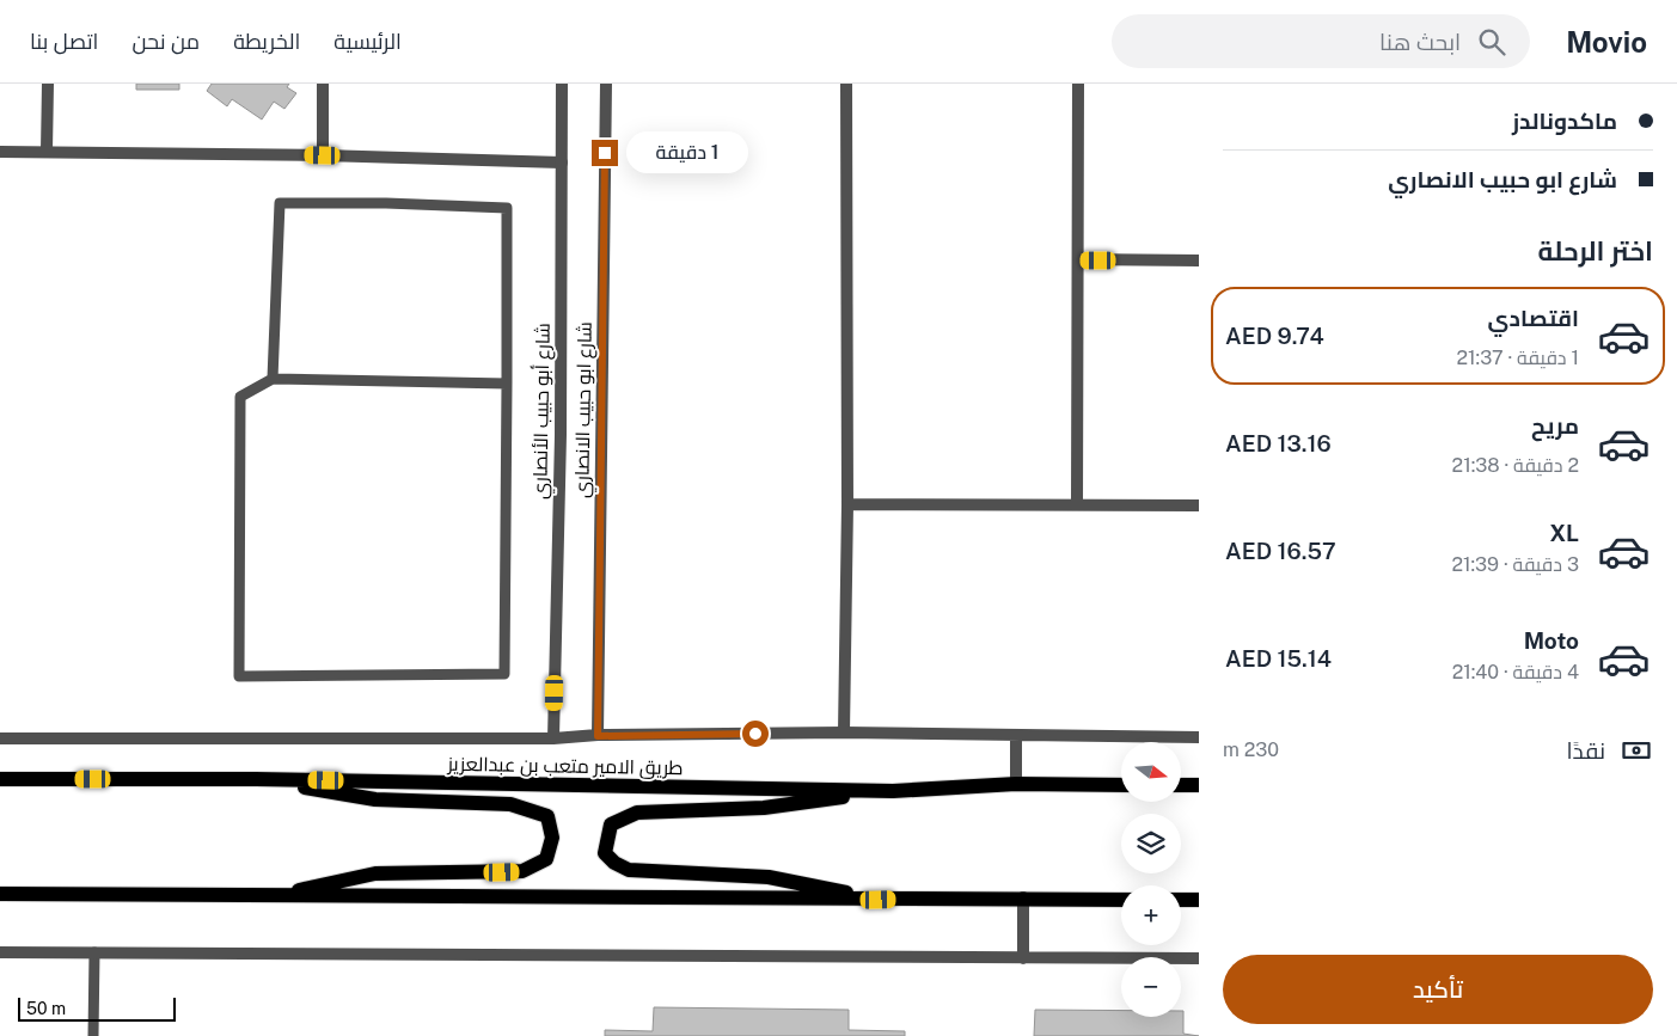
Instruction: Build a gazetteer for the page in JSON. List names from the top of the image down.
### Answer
{
  "streets": {
    "main road": ["طريق الامير متعب بن عبدالعزيز"],
    "street": ["شارع ابو حبيب الانصاري", "شارع أبو حبيب الأنصاري"]
  },
  "scale_bar": "50 m",
  "north": "right",
  "page": {
    "header": "Movio",
    "search": "ابحث هنا",
    "nav": [
      "الرئيسية",
      "الخريطة",
      "من نحن",
      "اتصل بنا"
    ],
    "banner": ["ماكدونالدز", "شارع ابو حبيب الانصاري"],
    "bubble": "1 دقيقة",
    "heading": "اختر الرحلة",
    "list": [
      {
        "name": "اقتصادي",
        "note": "1 دقيقة · 21:37",
        "value": "AED 9.74"
      },
      {
        "name": "مريح",
        "note": "2 دقيقة · 21:38",
        "value": "AED 13.16"
      },
      {
        "name": "XL",
        "note": "3 دقيقة · 21:39",
        "value": "AED 16.57"
      },
      {
        "name": "Moto",
        "note": "4 دقيقة · 21:40",
        "value": "AED 15.14"
      }
    ],
    "pay": ["نقدًا", "230 m"],
    "map_buttons": ["+", "−"],
    "buttons": "تأكيد",
    "scale": "50 m"
  }
}
